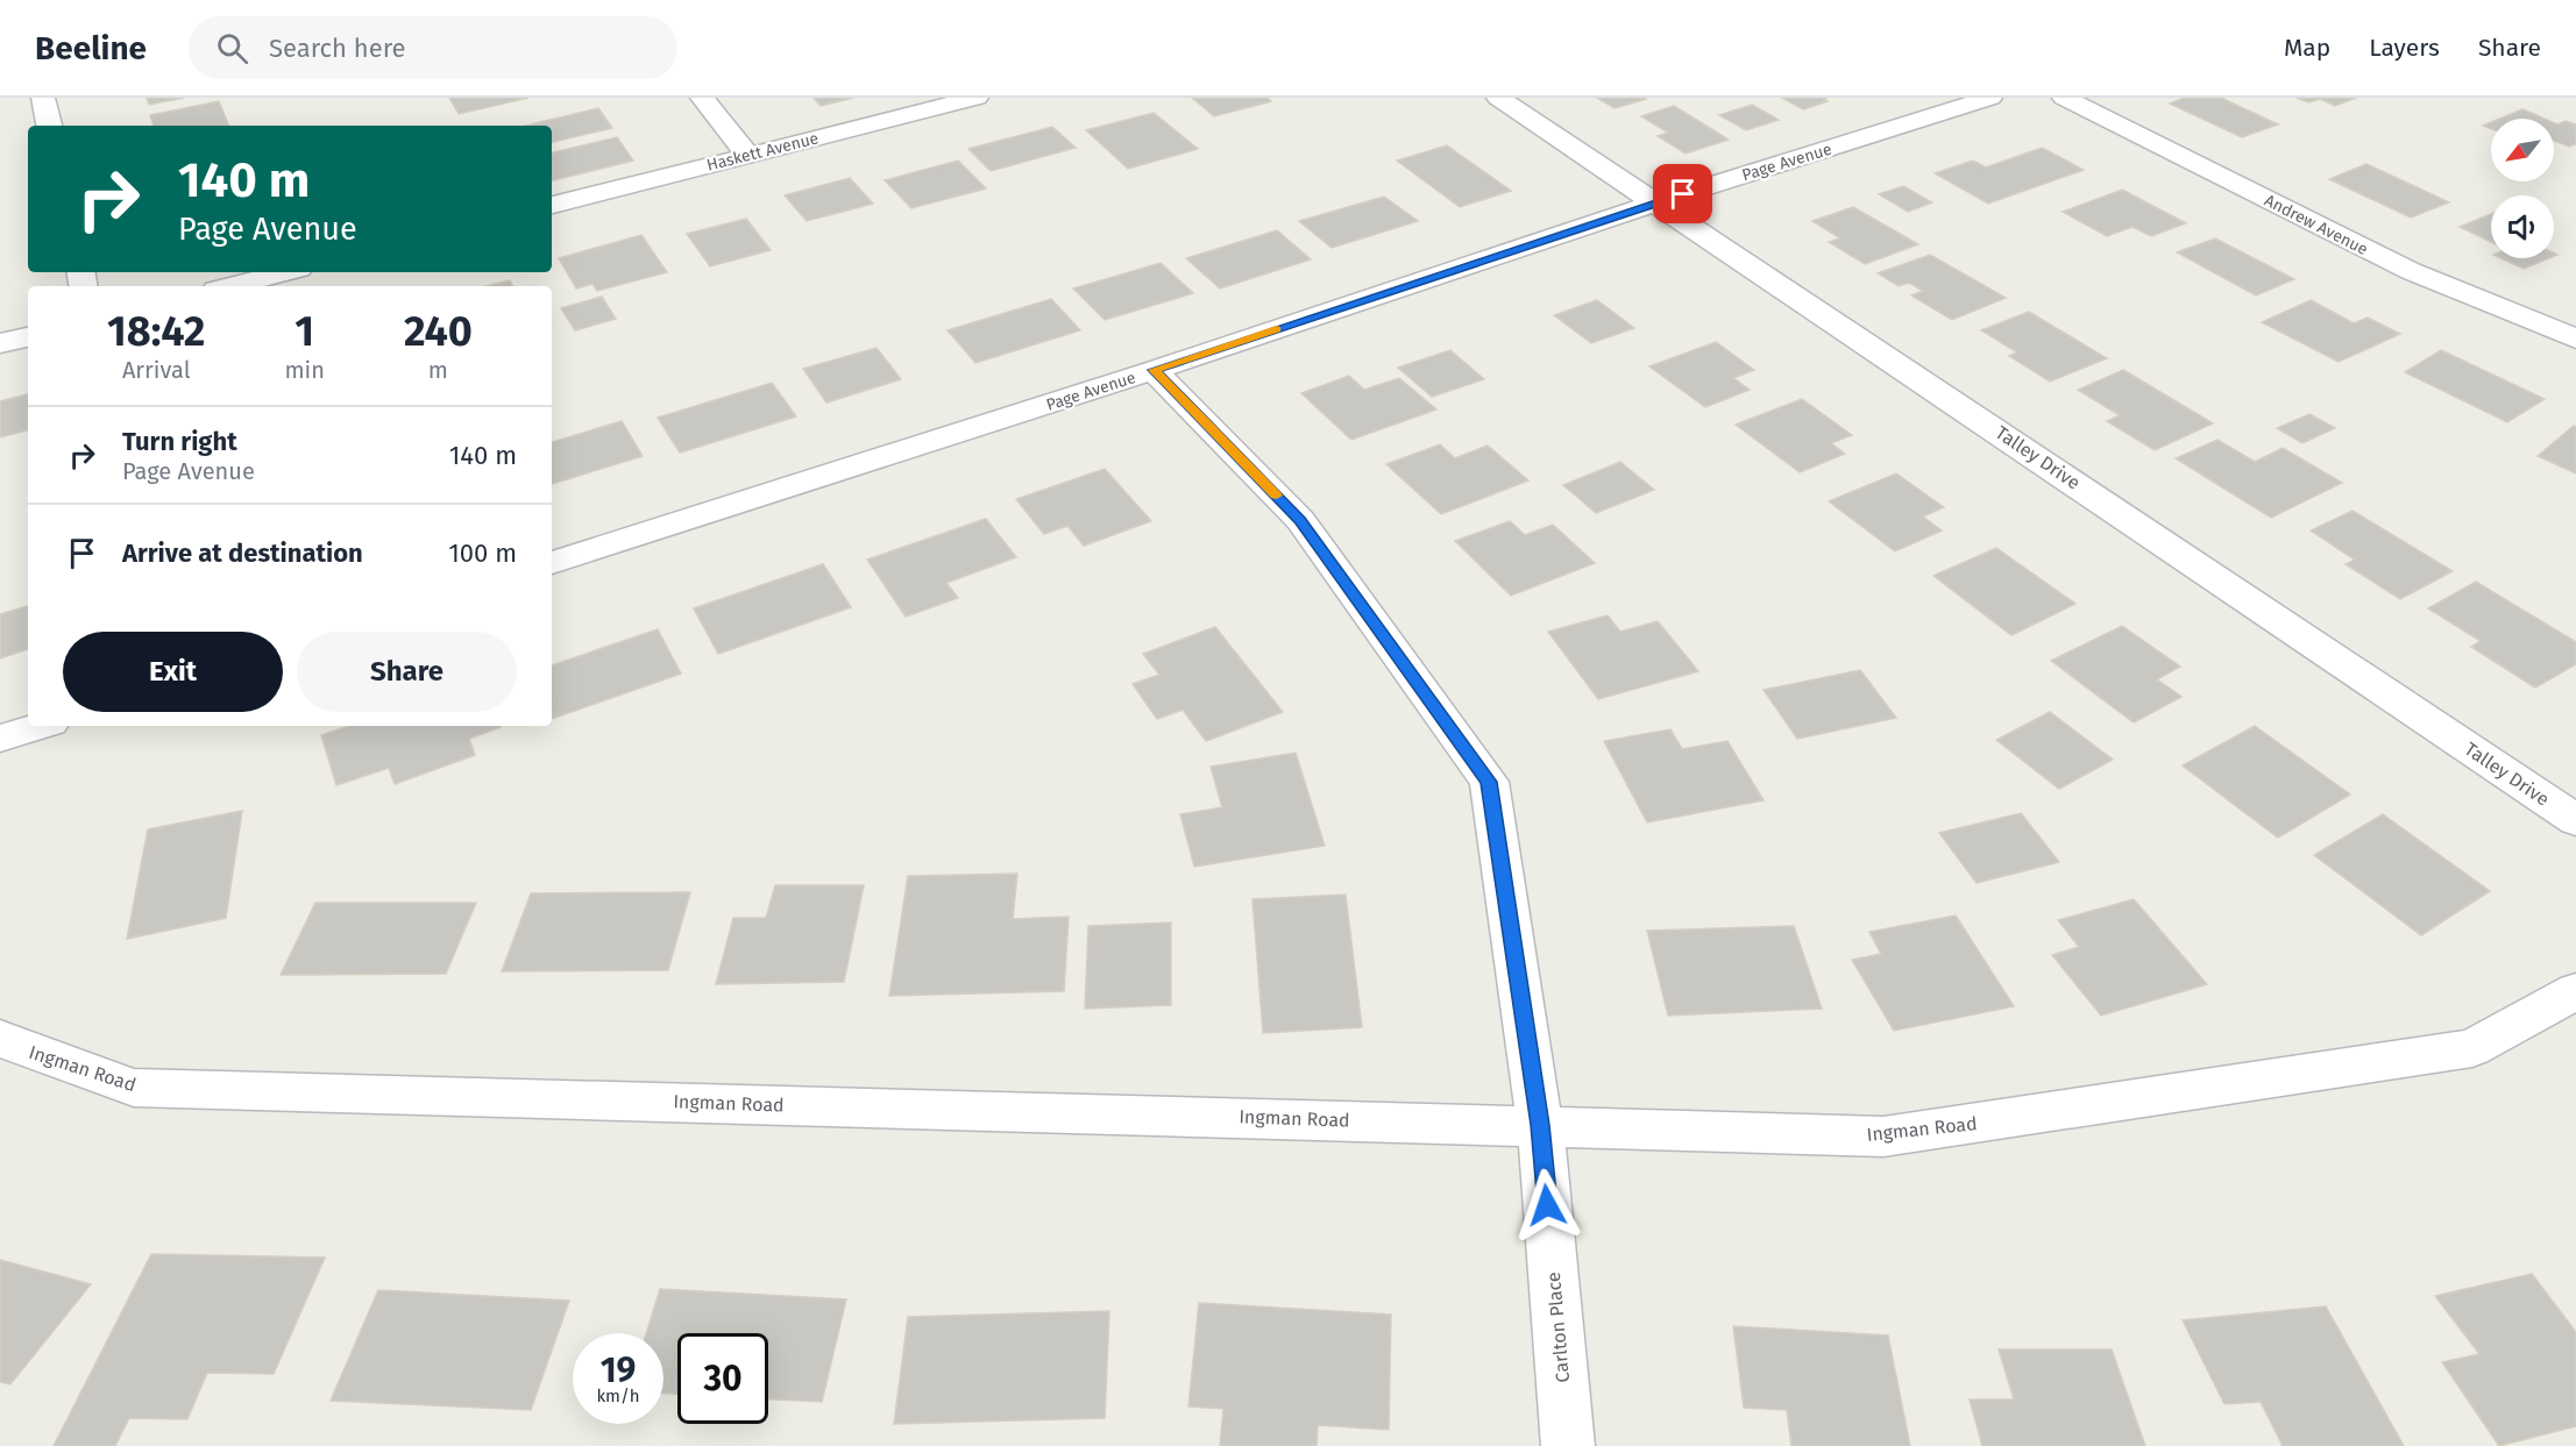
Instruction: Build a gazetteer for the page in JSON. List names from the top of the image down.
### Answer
{
  "streets": {
    "street": [
      "Haskett Avenue",
      "Page Avenue",
      "Andrew Avenue",
      "Talley Drive",
      "Ingman Road",
      "Carlton Place"
    ]
  },
  "crossings": [
    ["Page Avenue", "Talley Drive"],
    ["Page Avenue", "Carlton Place"],
    ["Ingman Road", "Carlton Place"]
  ],
  "north": "bottom left",
  "page": {
    "header": "Beeline",
    "search": "Search here",
    "nav": ["Map", "Layers", "Share"],
    "turn": ["140 m", "Page Avenue"],
    "eta": [
      "18:42",
      "Arrival",
      "1",
      "min",
      "240",
      "m"
    ],
    "list": [
      {
        "name": "Turn right",
        "note": "Page Avenue",
        "value": "140 m"
      },
      {
        "name": "Arrive at destination",
        "value": "100 m"
      }
    ],
    "buttons": ["Exit", "Share"],
    "speed": "19 km/h",
    "limit": "30"
  }
}
